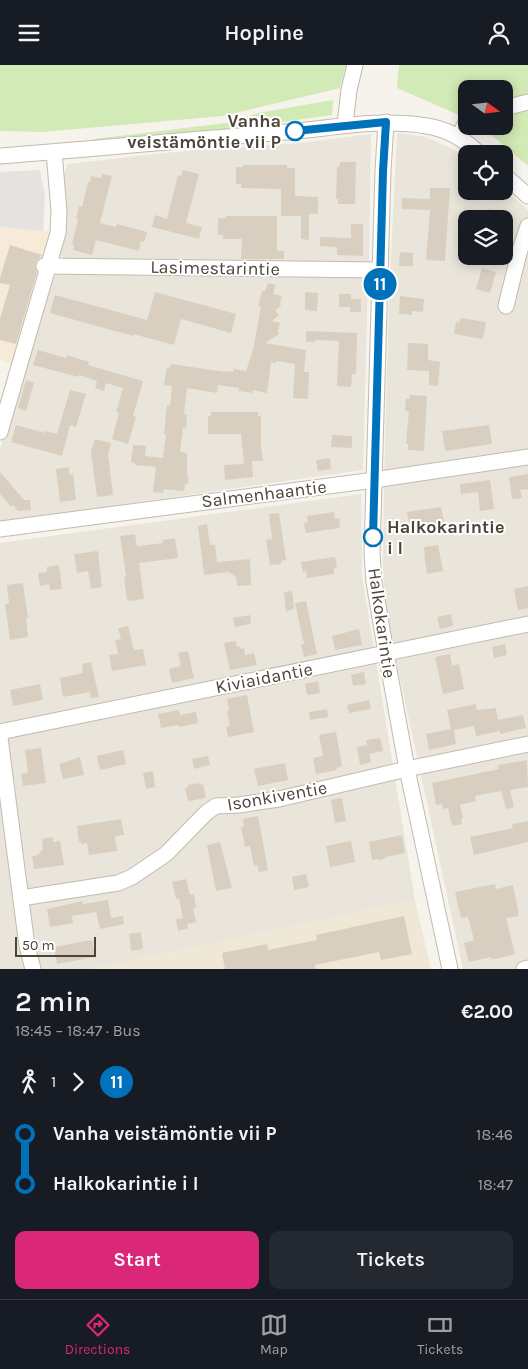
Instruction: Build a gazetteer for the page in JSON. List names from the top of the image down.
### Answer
{
  "streets": {
    "street": [
      "Lasimestarintie",
      "Salmenhaantie",
      "Halkokarintie",
      "Kiviaidantie",
      "Isonkiventie"
    ]
  },
  "crossings": [
    ["Lasimestarintie", "Halkokarintie"],
    ["Salmenhaantie", "Halkokarintie"],
    ["Halkokarintie", "Kiviaidantie"],
    ["Halkokarintie", "Isonkiventie"]
  ],
  "places": ["Vanha veistämöntie vii P", "Halkokarintie i I"],
  "lines": ["bus line 11"],
  "scale_bar": "50 m",
  "north": "right",
  "page": {
    "header": "Hopline",
    "on_map": "11",
    "scale": "50 m",
    "heading": ["2 min", "18:45 – 18:47 · Bus", "€2.00"],
    "legs": ["1", "11"],
    "list": [
      {
        "name": "Vanha veistämöntie vii P",
        "value": "18:46"
      },
      {
        "name": "Halkokarintie i I",
        "value": "18:47"
      }
    ],
    "buttons": ["Start", "Tickets"],
    "tabs": ["Directions", "Map", "Tickets"]
  }
}
